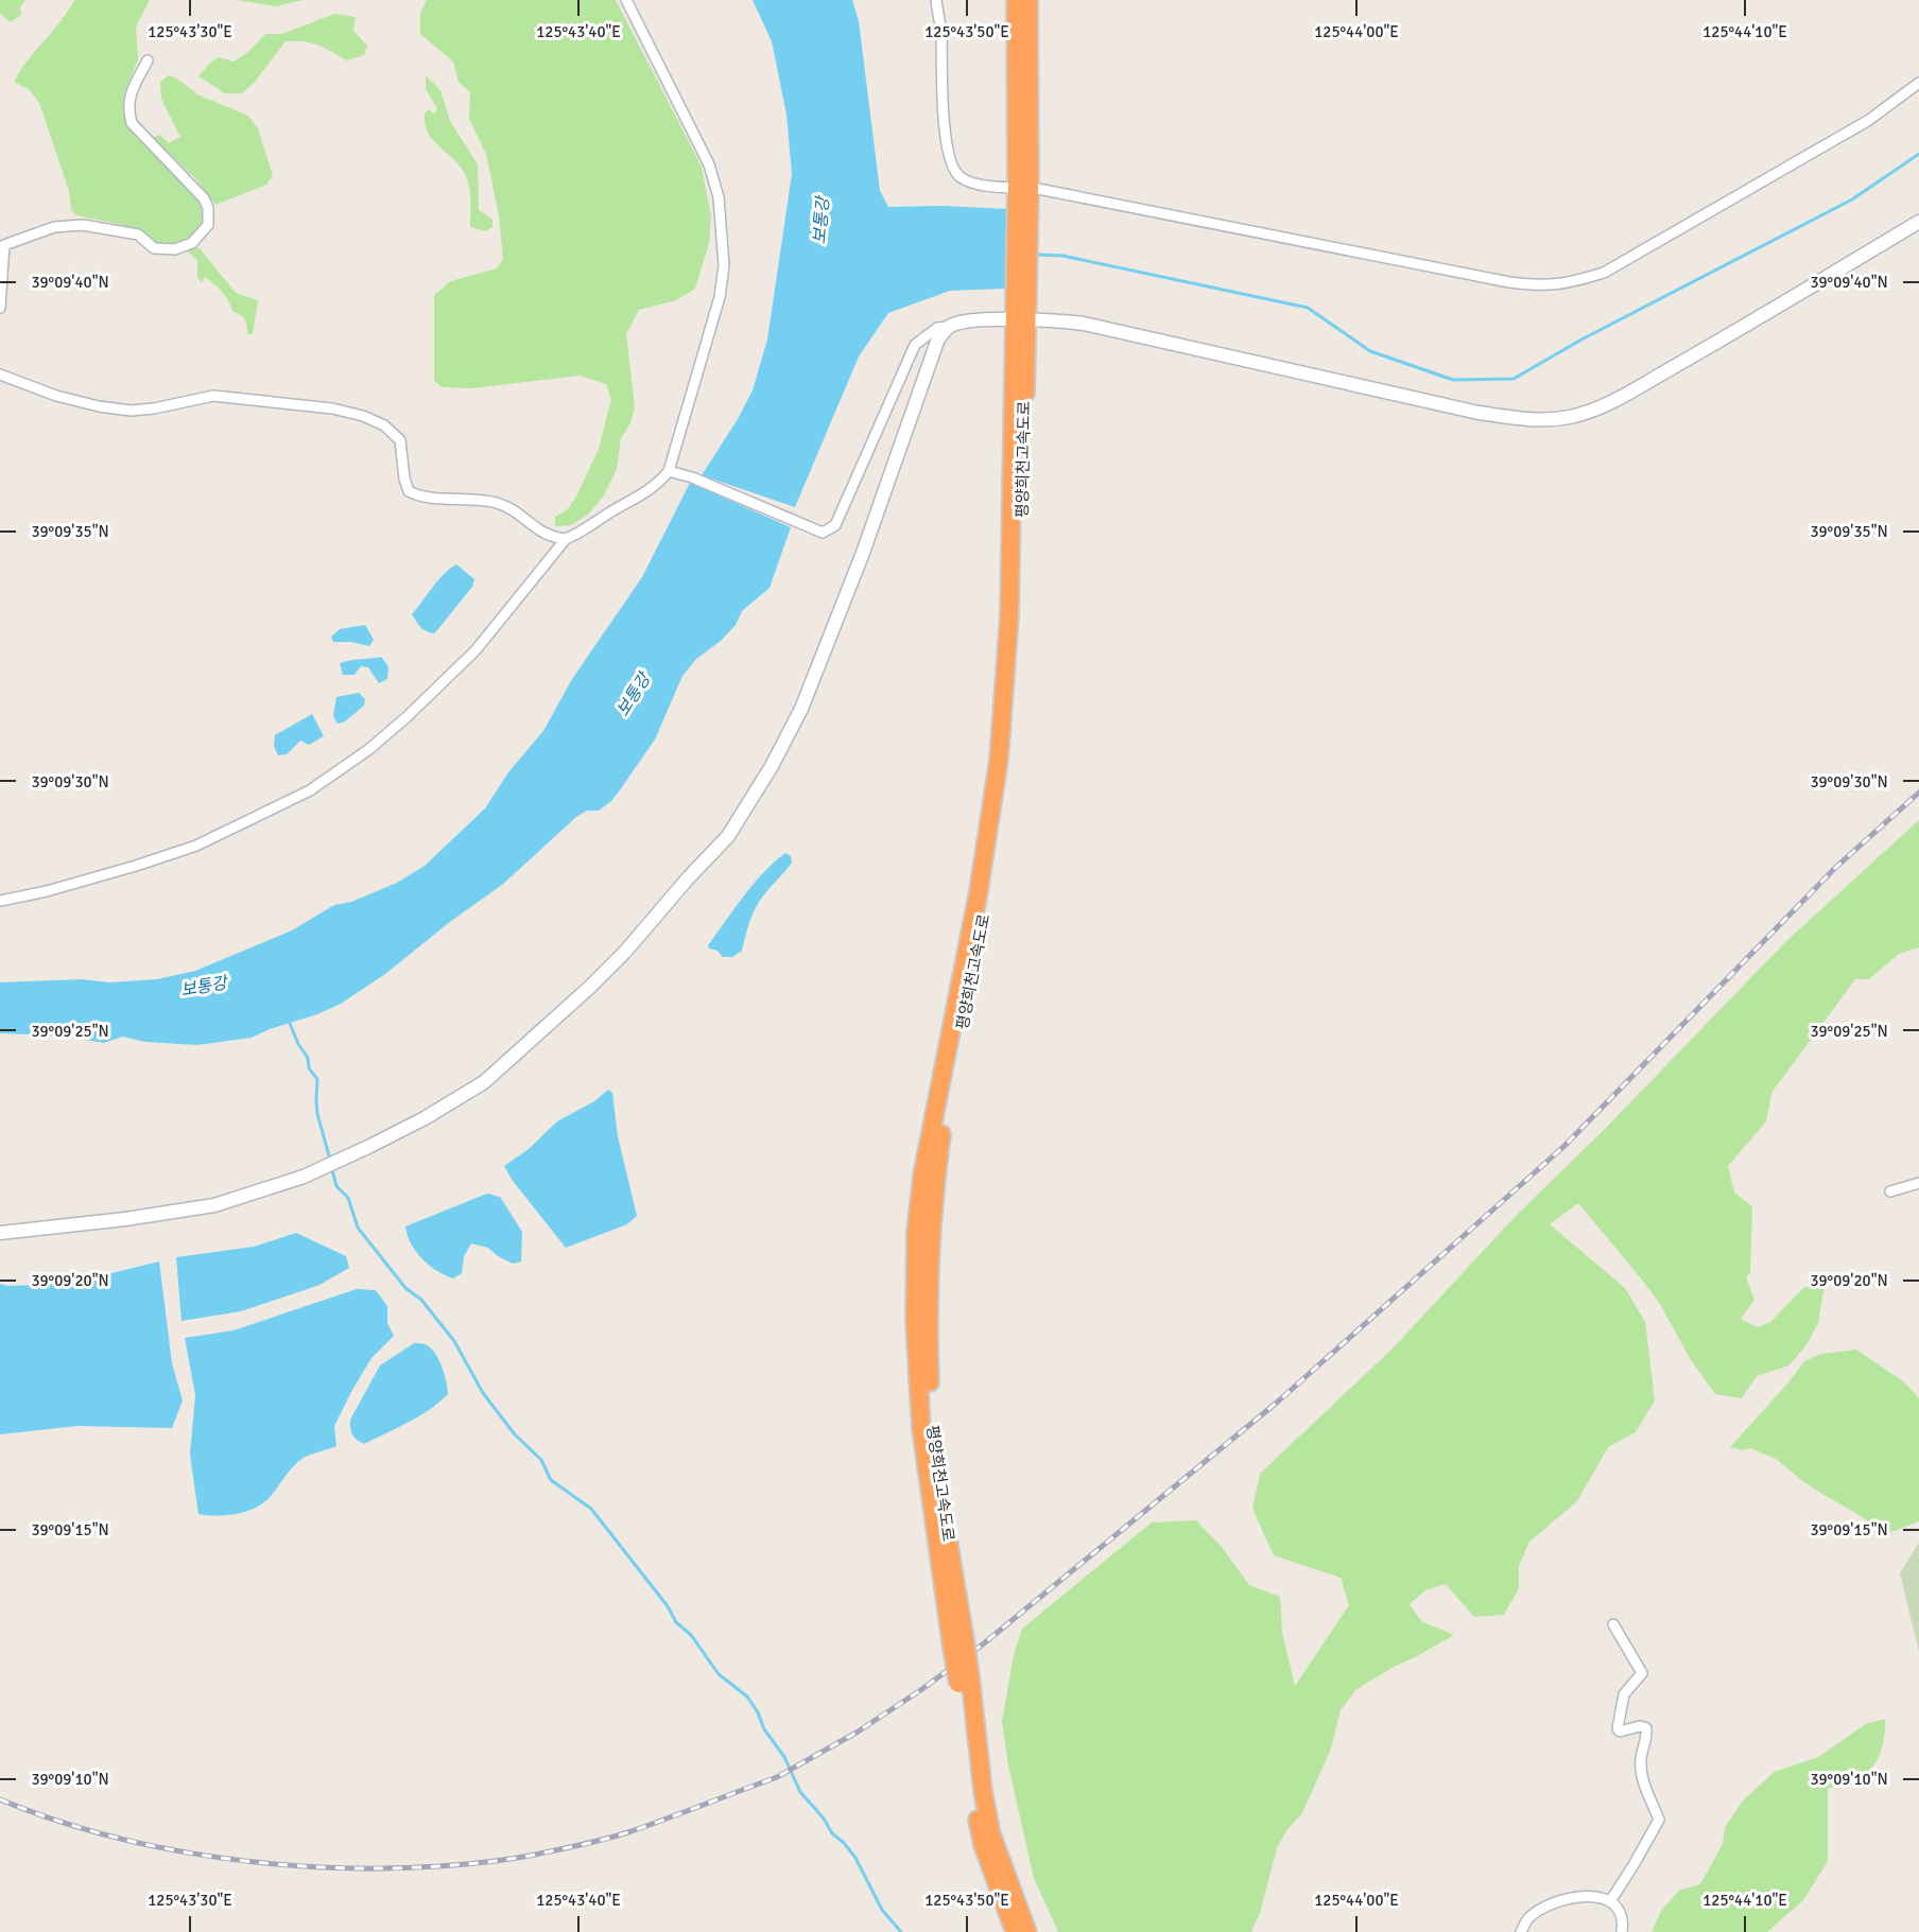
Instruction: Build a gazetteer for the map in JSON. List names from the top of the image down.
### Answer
{
  "streets": {
    "highway": ["평양희천고속도로"]
  },
  "water": ["보통강"],
  "coordinates": [
    "125°43'30\"E",
    "125°43'40\"E",
    "125°43'50\"E",
    "125°44'00\"E",
    "125°44'10\"E",
    "39°09'40\"N",
    "39°09'35\"N",
    "39°09'30\"N",
    "39°09'25\"N",
    "39°09'20\"N",
    "39°09'15\"N",
    "39°09'10\"N"
  ]
}
